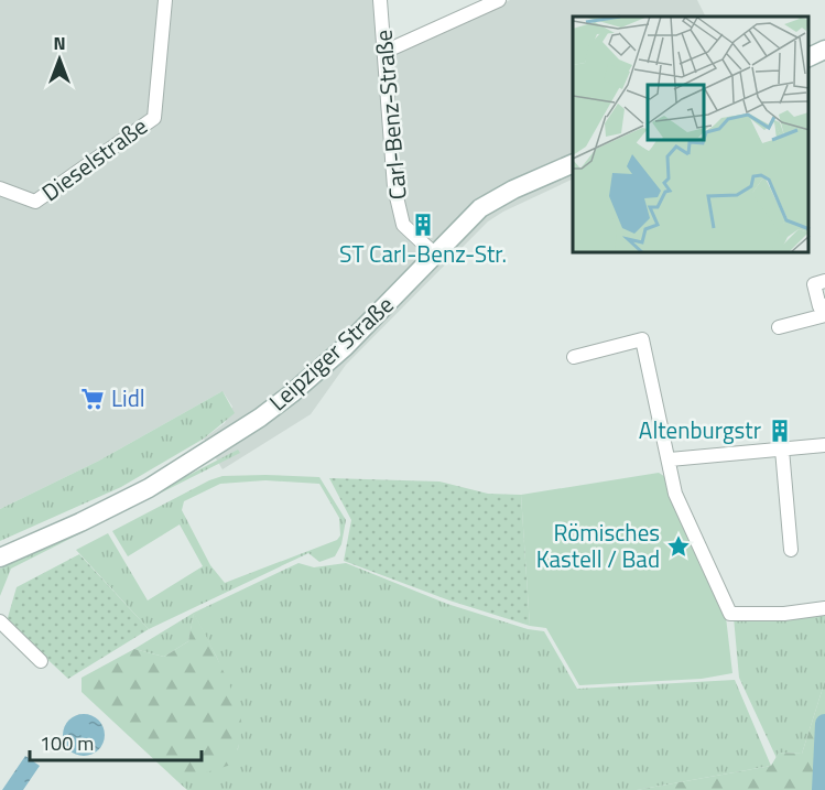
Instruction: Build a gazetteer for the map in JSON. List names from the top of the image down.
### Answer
{
  "streets": {
    "main road": ["Leipziger Straße"],
    "street": ["Carl-Benz-Straße", "Dieselstraße"]
  },
  "crossings": [
    ["Carl-Benz-Straße", "Leipziger Straße"]
  ],
  "places": {
    "building": ["ST Carl-Benz-Str.", "Altenburgstr"],
    "supermarket": ["Lidl"],
    "place": ["Römisches Kastell / Bad"]
  },
  "scale_bar": "100 m",
  "north": "top"
}
